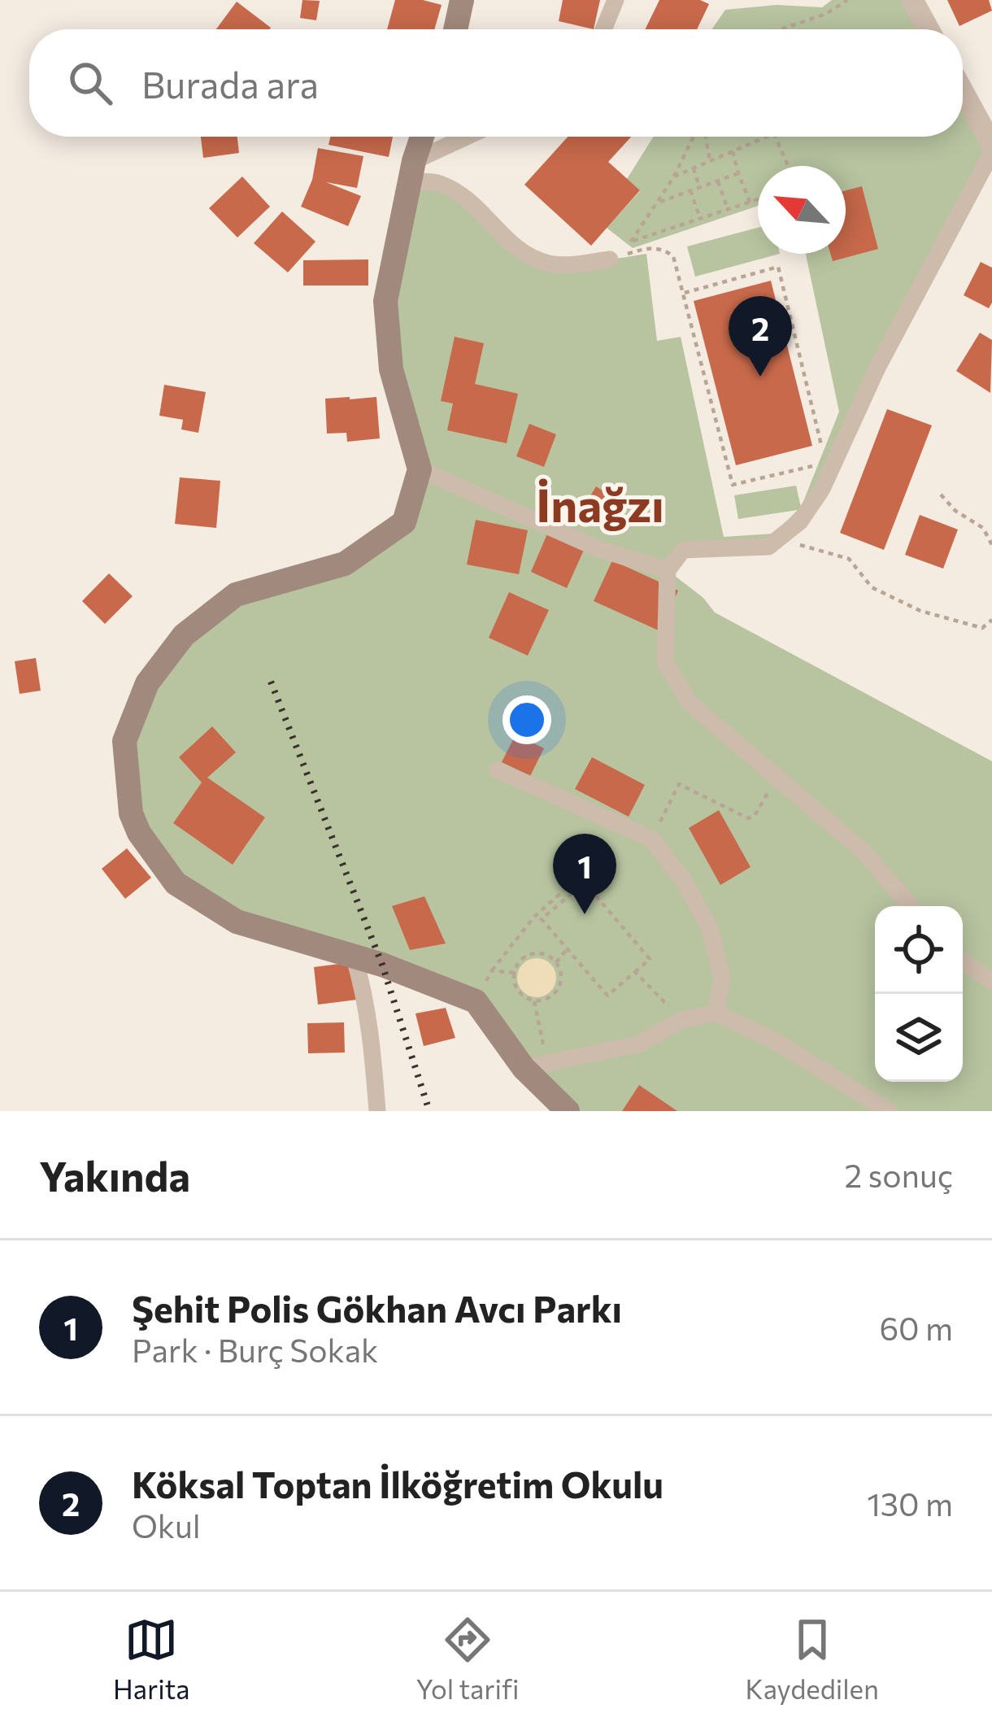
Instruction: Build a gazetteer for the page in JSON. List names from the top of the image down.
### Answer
{
  "districts": ["İnağzı"],
  "north": "top left",
  "page": {
    "search": "Burada ara",
    "pins": ["2", "1"],
    "heading": ["Yakında", "2 sonuç"],
    "list": [
      {
        "mark": "1",
        "name": "Şehit Polis Gökhan Avcı Parkı",
        "note": "Park · Burç Sokak",
        "value": "60 m"
      },
      {
        "mark": "2",
        "name": "Köksal Toptan İlköğretim Okulu",
        "note": "Okul",
        "value": "130 m"
      }
    ],
    "nav": ["Harita", "Yol tarifi", "Kaydedilen"]
  }
}
